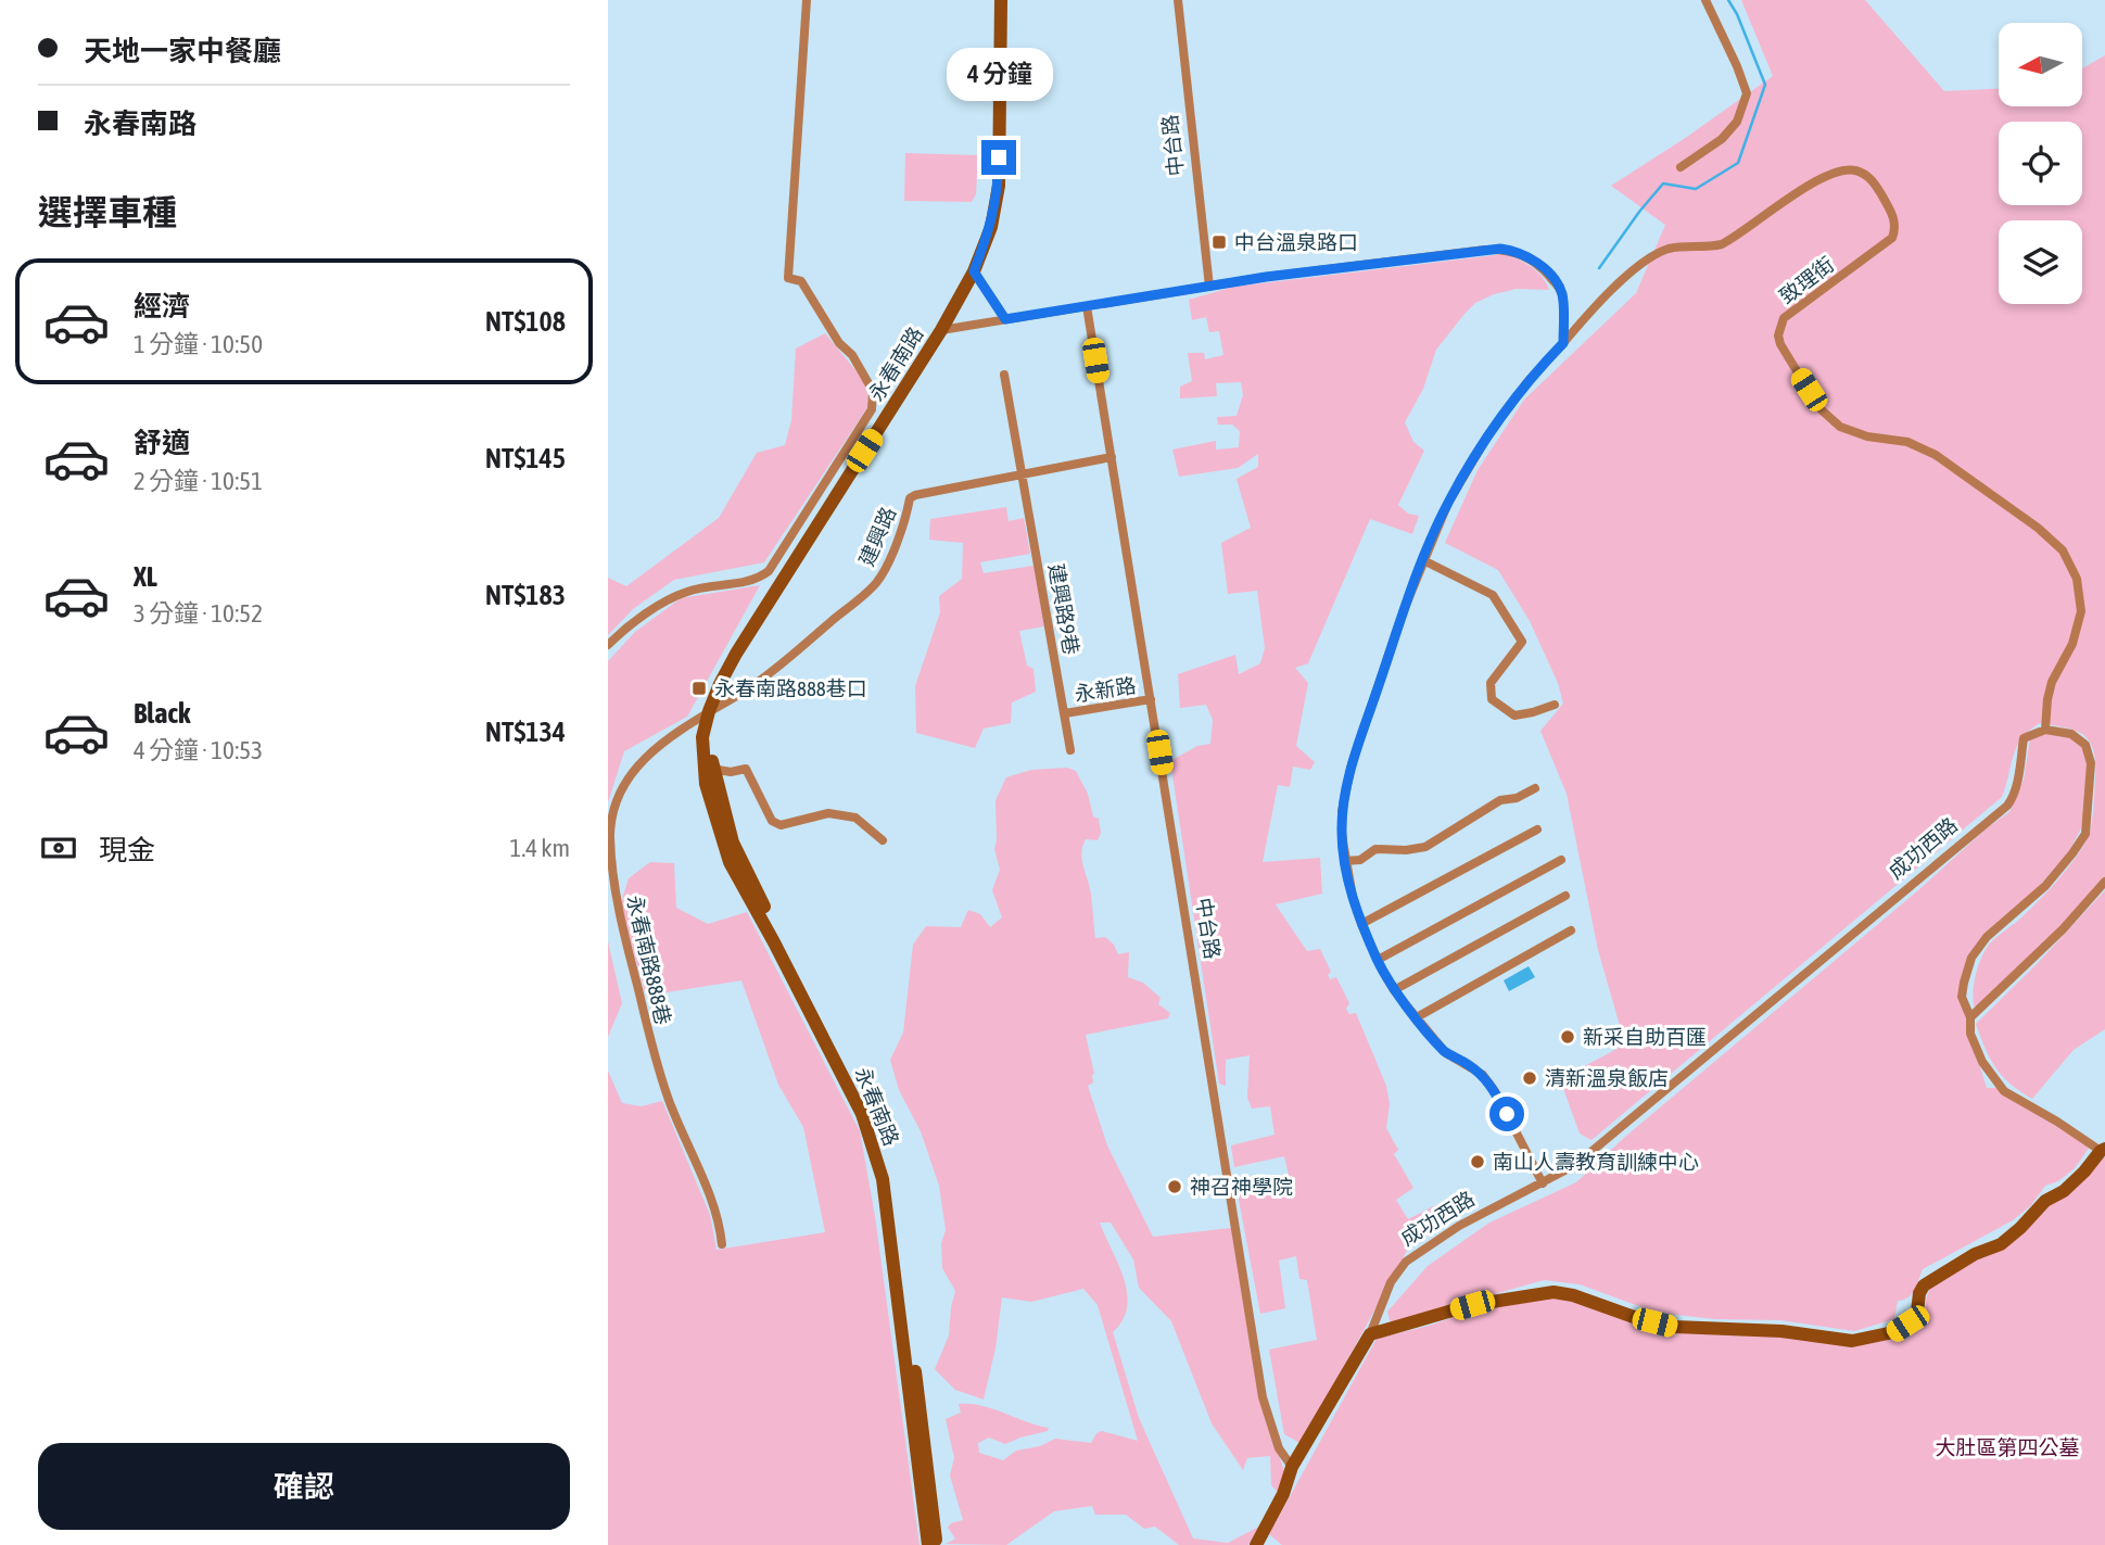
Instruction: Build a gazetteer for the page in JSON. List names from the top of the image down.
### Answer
{
  "streets": {
    "street": [
      "中台路",
      "致理街",
      "永春南路",
      "建興路",
      "建興路9巷",
      "永新路",
      "成功西路",
      "永春南路888巷"
    ]
  },
  "crossings": [
    ["中台路", "建興路"],
    ["中台路", "永新路"],
    ["中台路", "成功西路"],
    ["致理街", "成功西路"],
    ["永春南路", "建興路"],
    ["永春南路", "永春南路888巷"],
    ["建興路", "建興路9巷"],
    ["建興路", "永春南路888巷"],
    ["建興路9巷", "永新路"]
  ],
  "parks": ["大肚區第四公墓"],
  "places": {
    "transit": ["中台溫泉路口", "永春南路888巷口"],
    "other": [
      "新采自助百匯",
      "清新溫泉飯店",
      "南山人壽教育訓練中心",
      "神召神學院"
    ]
  },
  "north": "left",
  "page": {
    "banner": ["天地一家中餐廳", "永春南路"],
    "bubble": "4 分鐘",
    "heading": "選擇車種",
    "list": [
      {
        "name": "經濟",
        "note": "1 分鐘 · 10:50",
        "value": "NT$108"
      },
      {
        "name": "舒適",
        "note": "2 分鐘 · 10:51",
        "value": "NT$145"
      },
      {
        "name": "XL",
        "note": "3 分鐘 · 10:52",
        "value": "NT$183"
      },
      {
        "name": "Black",
        "note": "4 分鐘 · 10:53",
        "value": "NT$134"
      }
    ],
    "pay": ["現金", "1.4 km"],
    "buttons": "確認"
  }
}
